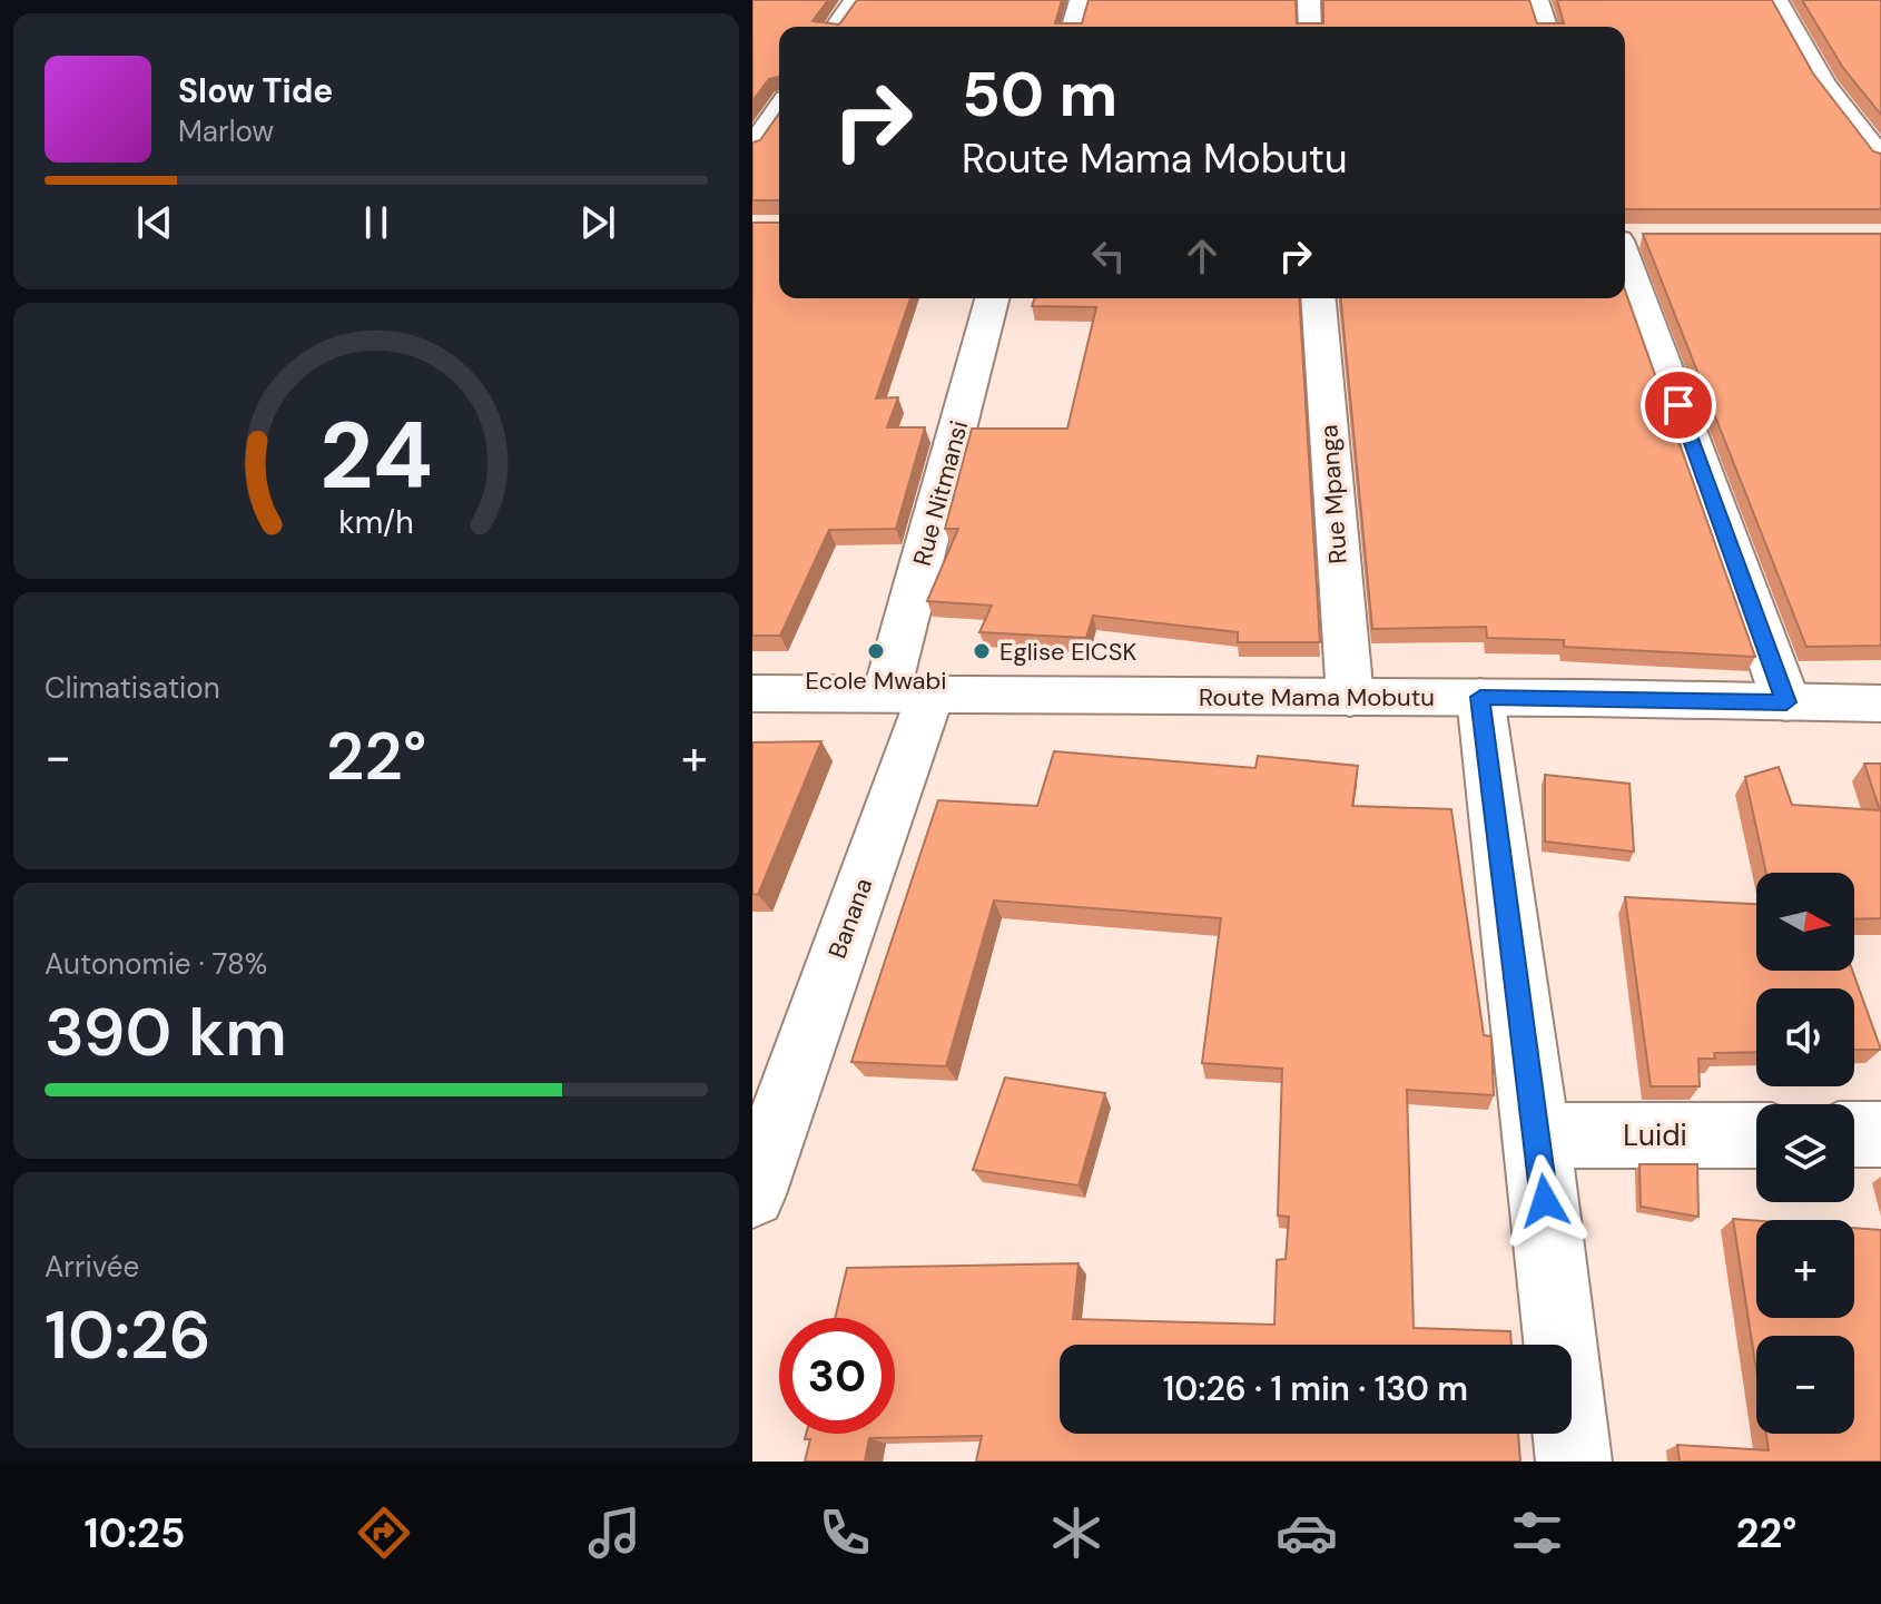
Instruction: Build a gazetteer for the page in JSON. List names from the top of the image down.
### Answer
{
  "streets": {
    "street": [
      "Rue Nitmansi",
      "Rue Mpanga",
      "Route Mama Mobutu",
      "Banana",
      "Luidi"
    ]
  },
  "crossings": [
    ["Rue Nitmansi", "Route Mama Mobutu"],
    ["Rue Nitmansi", "Banana"],
    ["Rue Mpanga", "Route Mama Mobutu"],
    ["Route Mama Mobutu", "Banana"]
  ],
  "places": ["Ecole Mwabi", "Eglise EICSK"],
  "north": "right",
  "page": {
    "turn": ["50 m", "Route Mama Mobutu"],
    "song": ["Slow Tide", "Marlow"],
    "tile": [
      "Climatisation",
      ["Autonomie · 78%", "390 km"],
      ["Arrivée", "10:26"]
    ],
    "heat": ["−", "22°", "+"],
    "map_buttons": ["+", "−"],
    "limit": "30",
    "trip": "10:26 · 1 min · 130 m",
    "tabs": ["10:25", "22°"],
    "gauge": ["24", "km/h"]
  }
}
